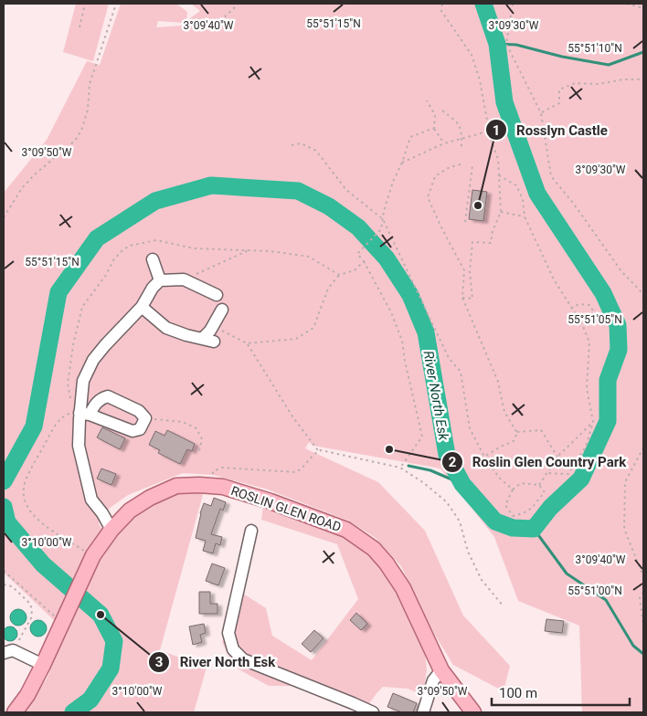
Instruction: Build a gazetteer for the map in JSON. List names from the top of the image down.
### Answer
{
  "streets": {
    "main road": ["ROSLIN GLEN ROAD"]
  },
  "water": ["River North Esk"],
  "places": ["Rosslyn Castle", "Roslin Glen Country Park", "River North Esk"],
  "scale_bar": "100 m",
  "coordinates": [
    "55°51'15\"N",
    "3°09'40\"W",
    "3°09'30\"W",
    "55°51'10\"N",
    "3°09'50\"W",
    "55°51'05\"N",
    "3°10'00\"W",
    "55°51'00\"N"
  ]
}
